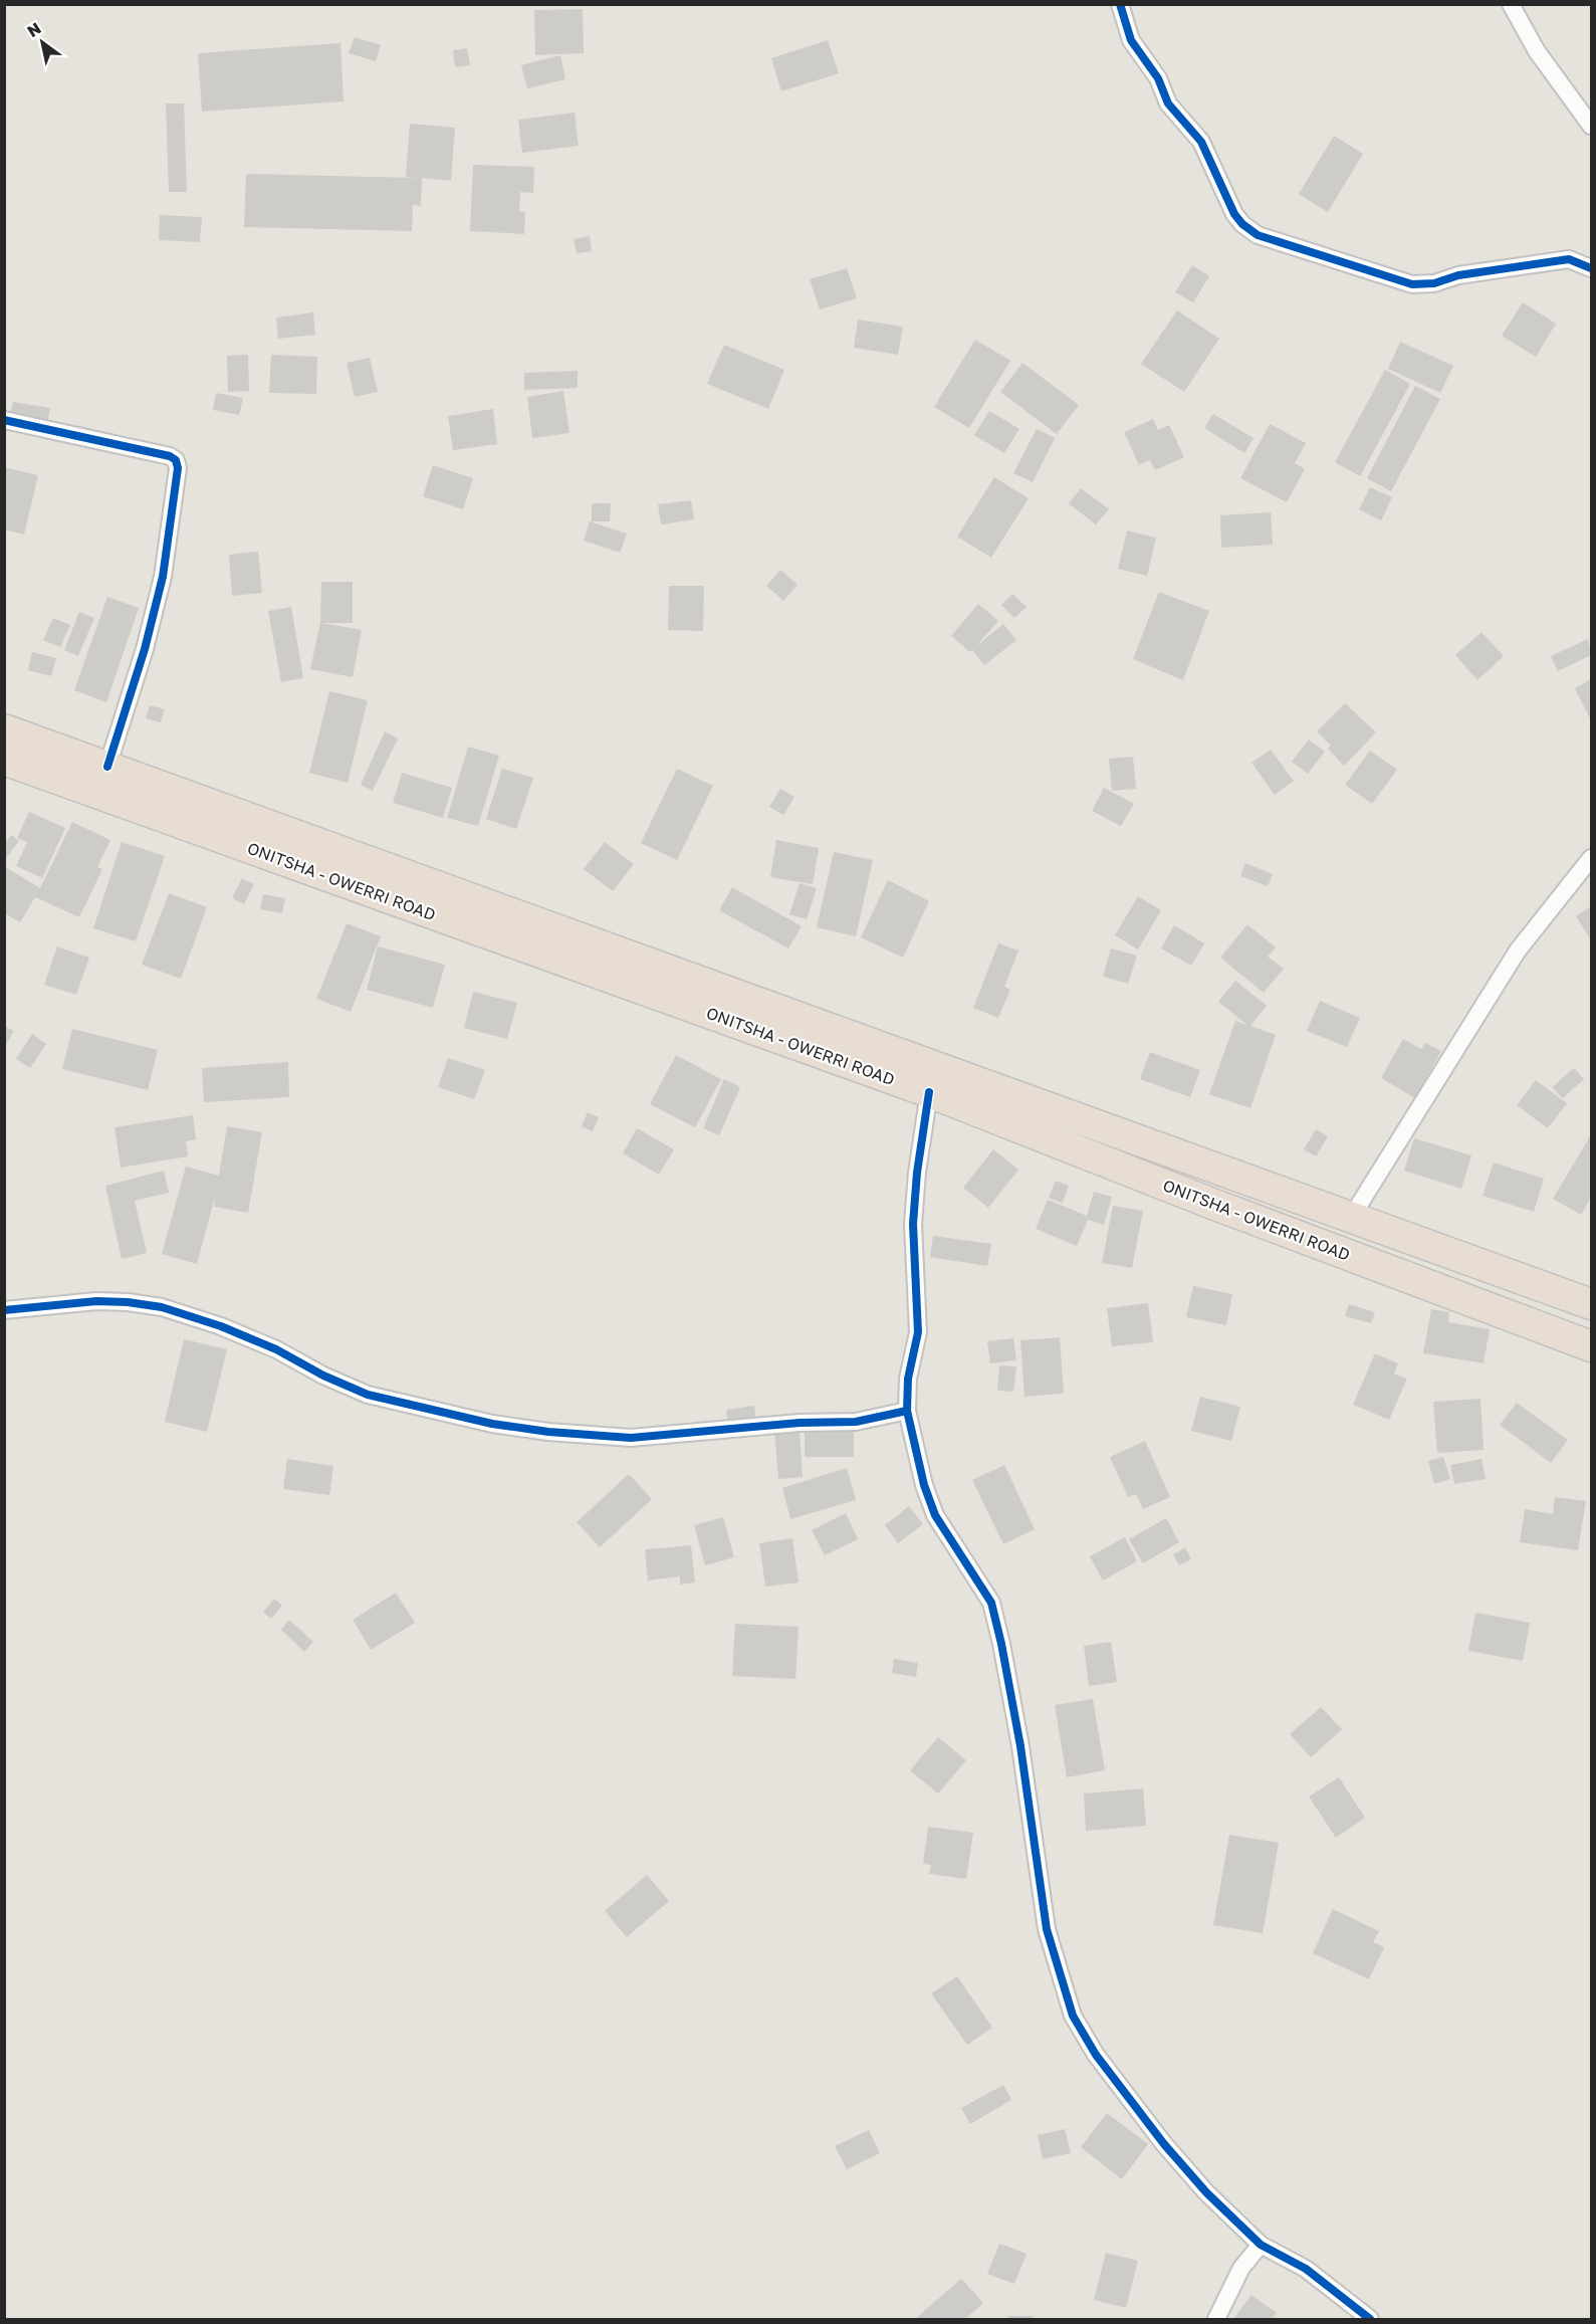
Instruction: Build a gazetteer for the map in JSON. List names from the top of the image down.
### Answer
{
  "streets": {
    "highway": ["ONITSHA - OWERRI ROAD"]
  },
  "north": "top left"
}
